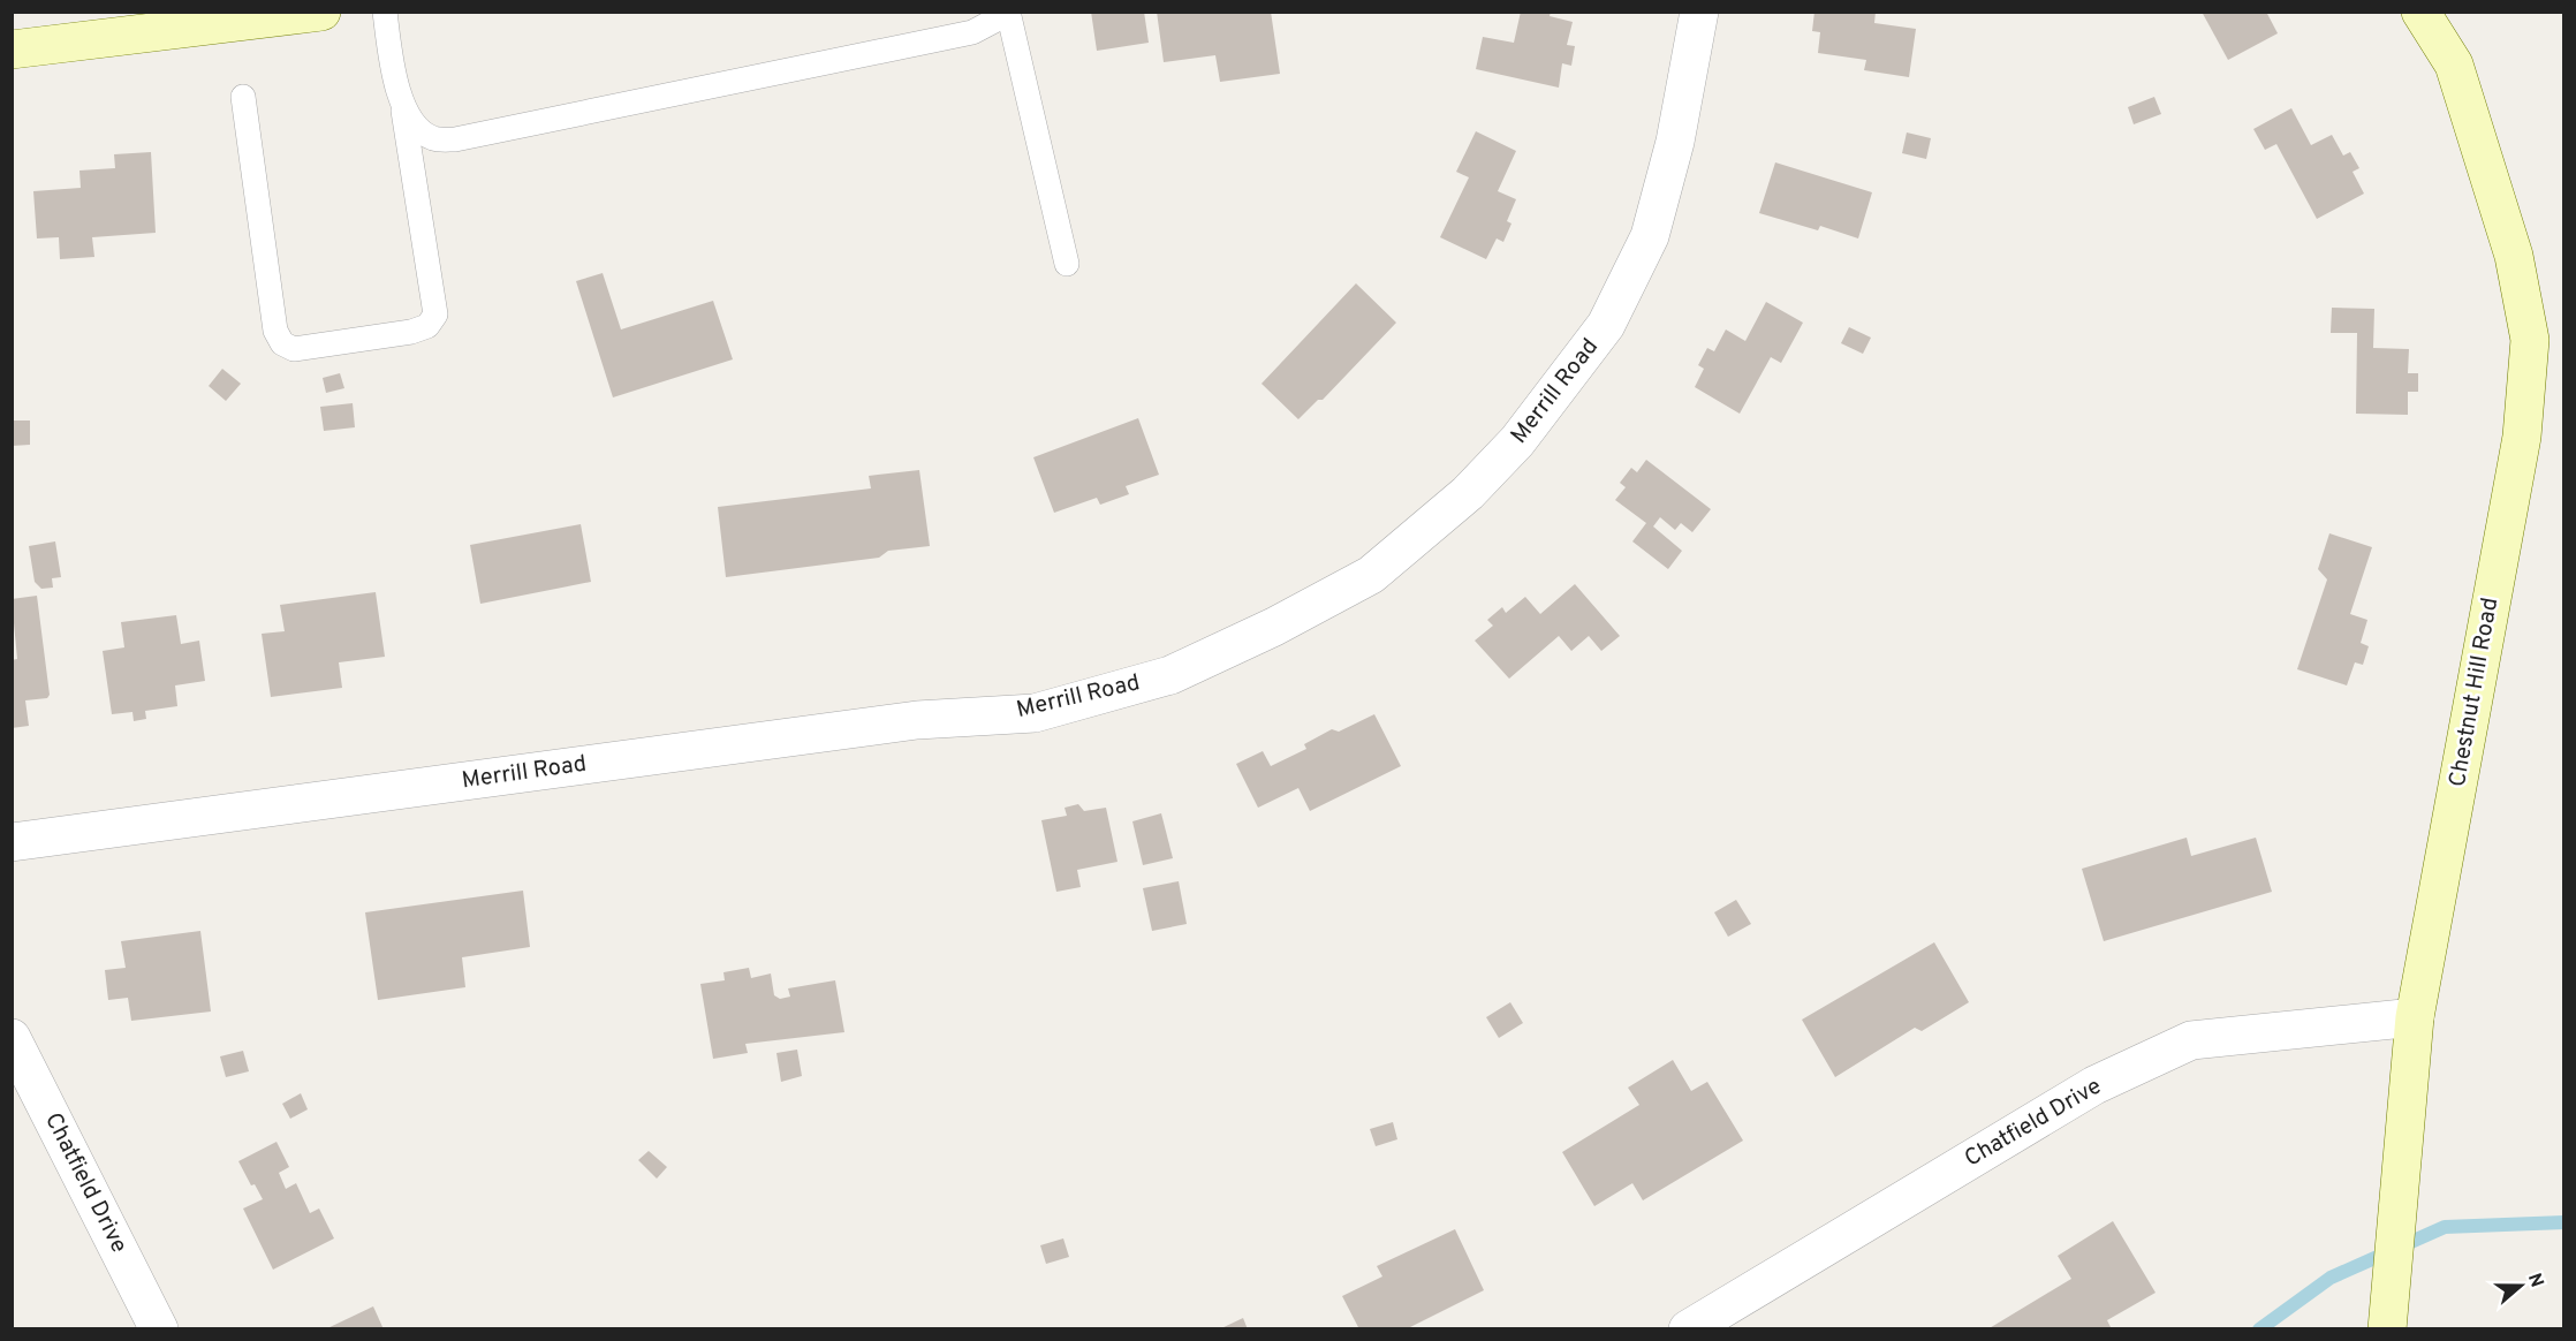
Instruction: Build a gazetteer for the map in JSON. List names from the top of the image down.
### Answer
{
  "streets": {
    "street": ["Merrill Road", "Chestnut Hill Road", "Chatfield Drive"]
  },
  "crossings": [
    ["Chestnut Hill Road", "Chatfield Drive"]
  ],
  "north": "right"
}
